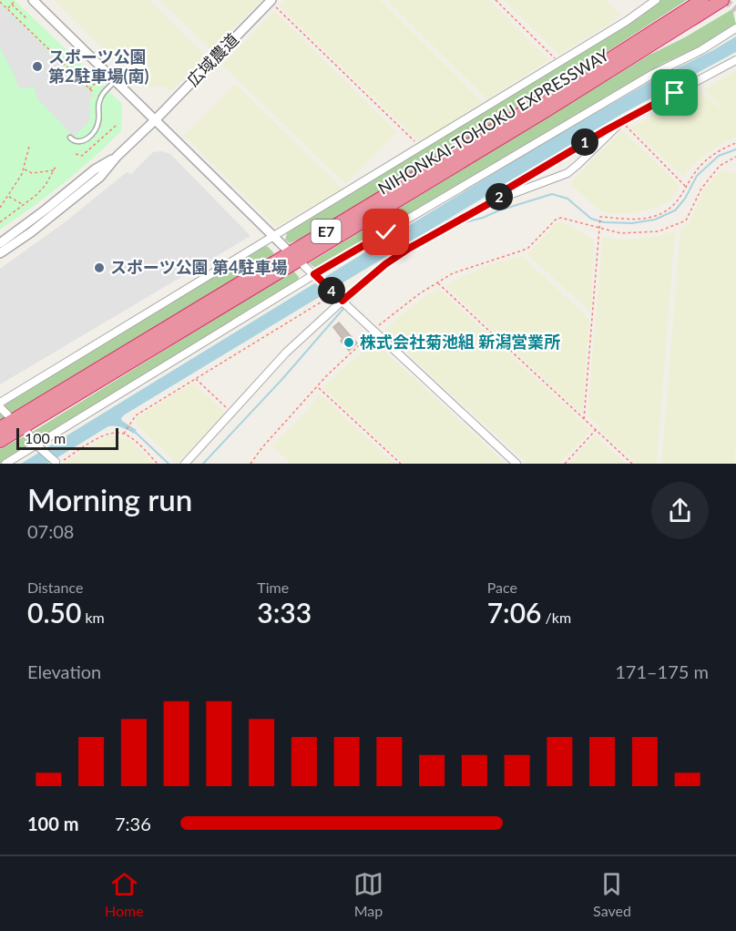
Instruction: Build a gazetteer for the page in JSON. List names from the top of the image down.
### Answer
{
  "streets": {
    "highway": ["NIHONKAI-TOHOKU EXPRESSWAY", "E7"],
    "street": ["広域農道"]
  },
  "places": ["スポーツ公園 第2駐車場(南)", "スポーツ公園 第4駐車場", "株式会社菊池組 新潟営業所"],
  "scale_bar": "100 m",
  "page": {
    "pins": ["1", "2", "4"],
    "scale": "100 m",
    "heading": ["Morning run", "07:08"],
    "stats": [
      ["Distance", "0.50 km"],
      ["Time", "3:33"],
      ["Pace", "7:06 /km"]
    ],
    "chart": ["Elevation", "171–175 m"],
    "list": [
      {
        "name": "100 m",
        "note": "7:36"
      }
    ],
    "tabs": ["Home", "Map", "Saved"]
  }
}
